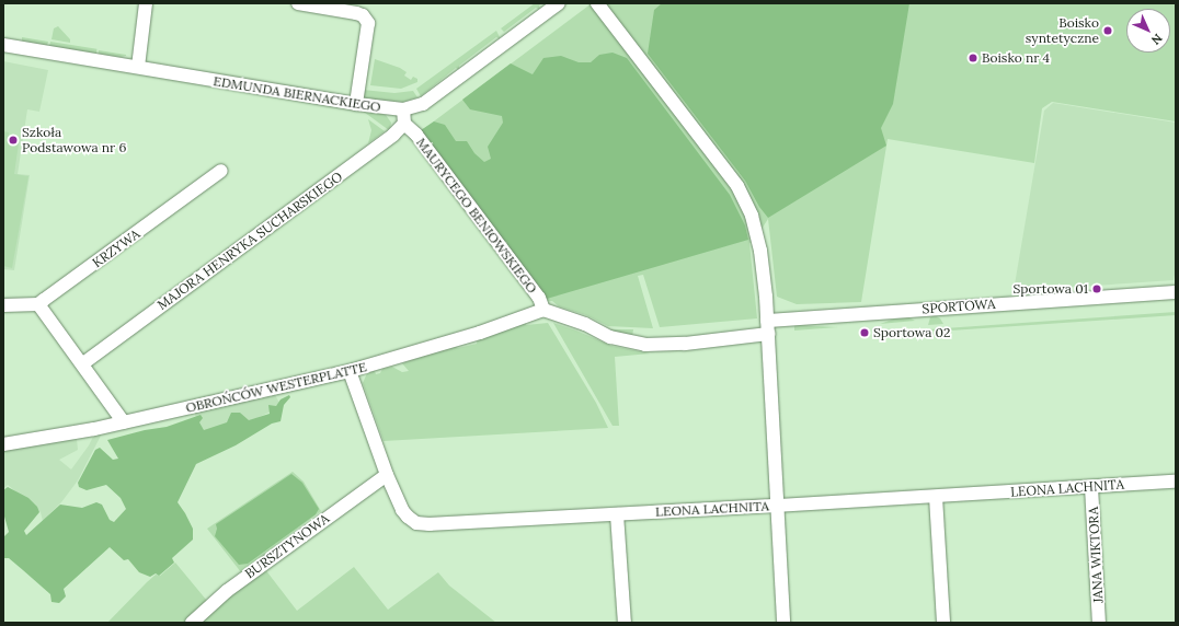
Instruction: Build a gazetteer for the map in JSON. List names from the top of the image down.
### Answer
{
  "streets": {
    "street": [
      "EDMUNDA BIERNACKIEGO",
      "MAURYCEGO BENIOWSKIEGO",
      "MAJORA HENRYKA SUCHARSKIEGO",
      "KRZYWA",
      "SPORTOWA",
      "OBROŃCÓW WESTERPLATTE",
      "LEONA LACHNITA",
      "BURSZTYNOWA",
      "JANA WIKTORA"
    ]
  },
  "crossings": [
    ["MAURYCEGO BENIOWSKIEGO", "MAJORA HENRYKA SUCHARSKIEGO"],
    ["MAURYCEGO BENIOWSKIEGO", "OBROŃCÓW WESTERPLATTE"],
    ["OBROŃCÓW WESTERPLATTE", "LEONA LACHNITA"],
    ["LEONA LACHNITA", "BURSZTYNOWA"],
    ["LEONA LACHNITA", "JANA WIKTORA"]
  ],
  "places": [
    "Boisko syntetyczne",
    "Boisko nr 4",
    "Szkoła Podstawowa nr 6",
    "Sportowa 01",
    "Sportowa 02"
  ],
  "north": "bottom right"
}
